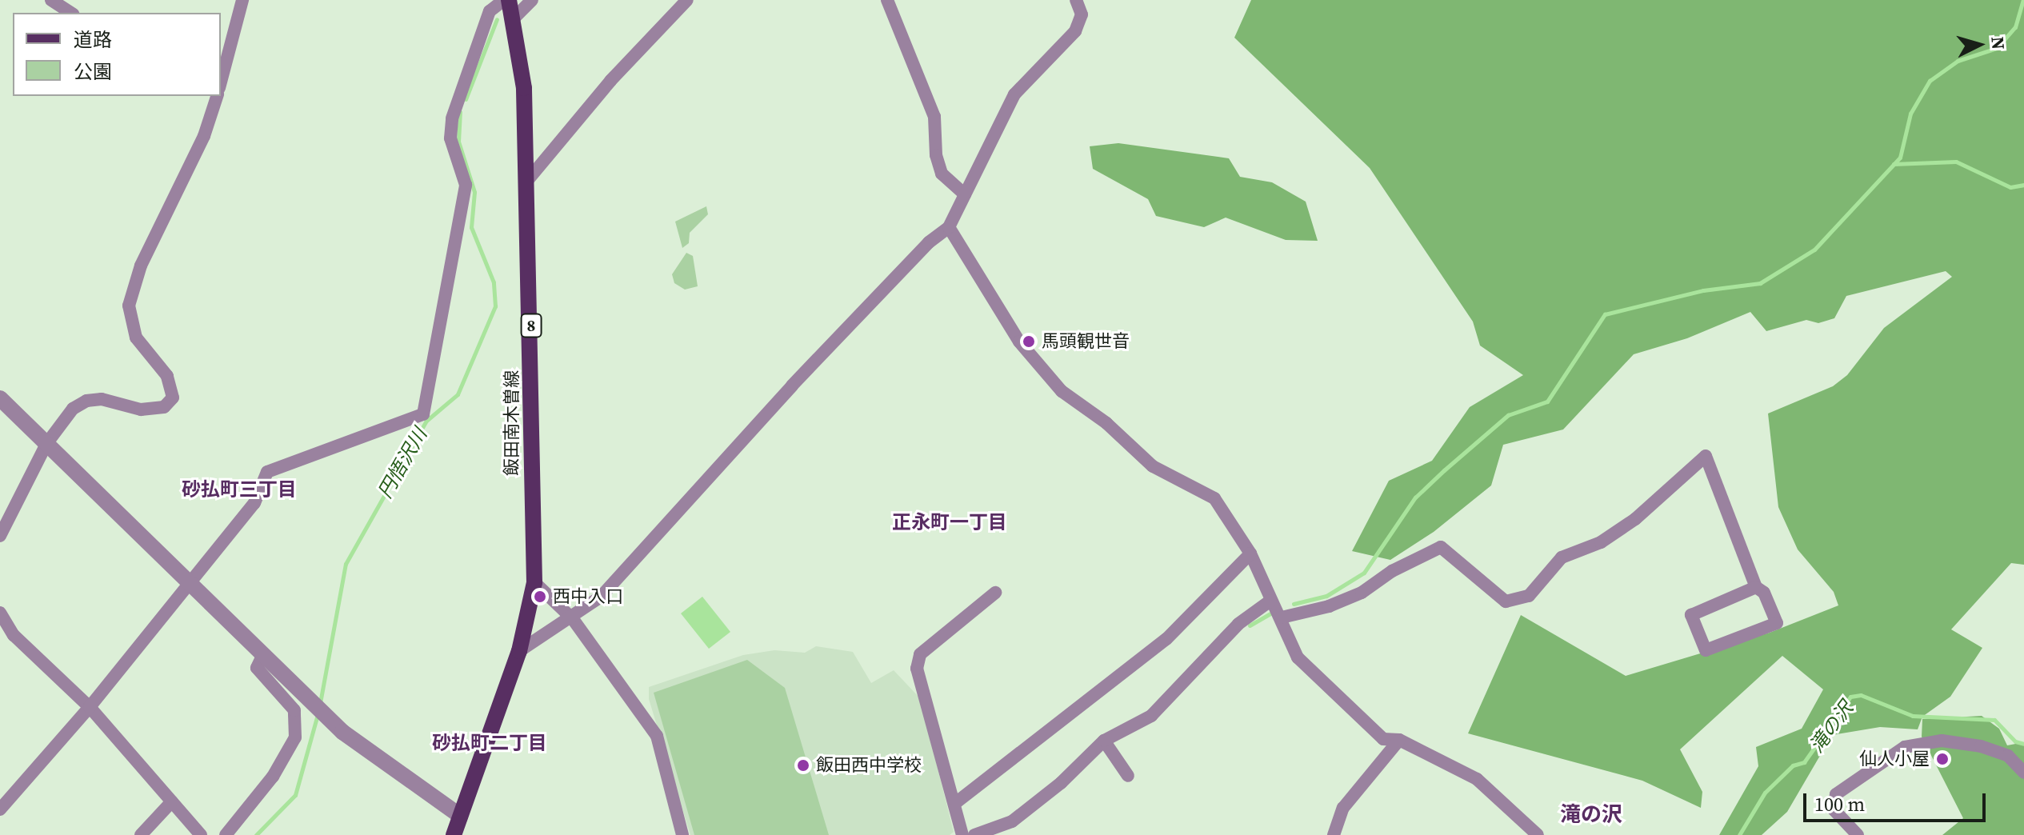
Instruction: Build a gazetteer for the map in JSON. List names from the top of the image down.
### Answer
{
  "streets": {
    "main road": ["8", "飯田南木曽線"]
  },
  "districts": [
    "砂払町三丁目",
    "正永町一丁目",
    "砂払町二丁目",
    "滝の沢"
  ],
  "water": ["円悟沢川", "滝の沢"],
  "places": [
    "馬頭観世音",
    "西中入口",
    "仙人小屋",
    "飯田西中学校"
  ],
  "legend": ["道路", "公園"],
  "scale_bar": "100 m",
  "north": "right"
}
